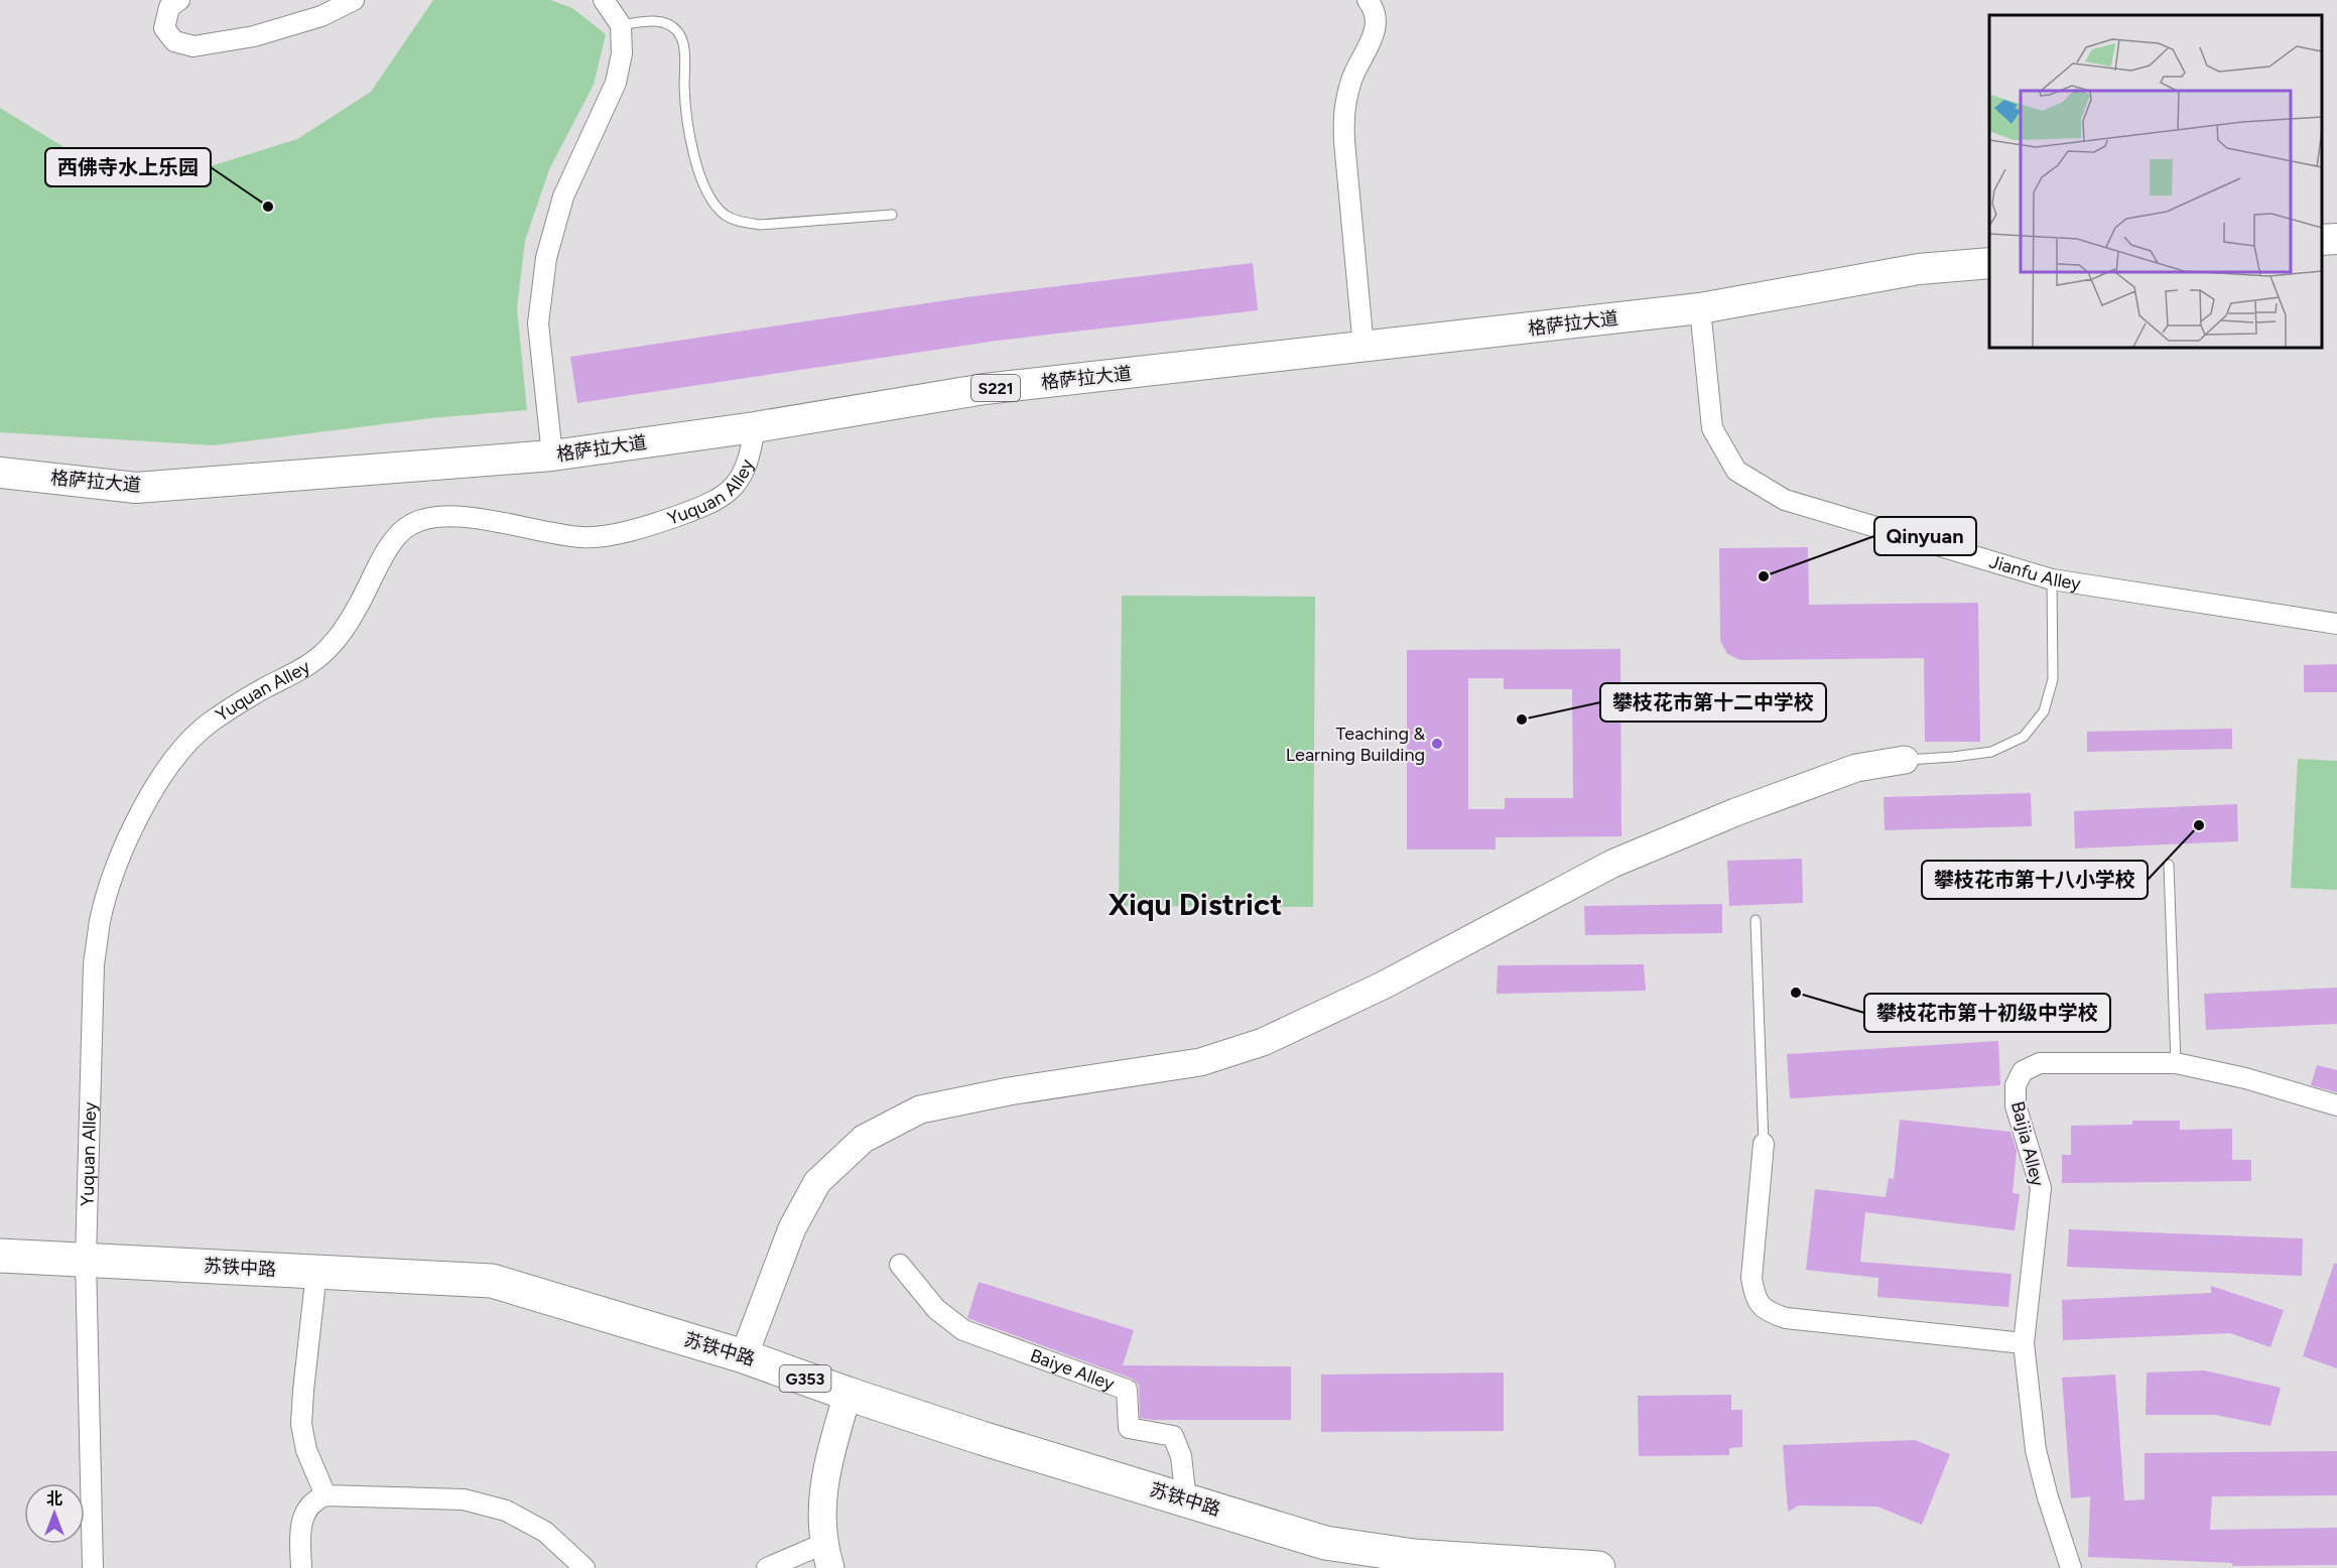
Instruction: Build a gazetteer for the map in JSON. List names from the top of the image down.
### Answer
{
  "streets": {
    "highway": ["苏铁中路", "G353"],
    "main road": ["格萨拉大道", "S221"],
    "street": [
      "Yuquan Alley",
      "Jianfu Alley",
      "Baijia Alley",
      "Baiye Alley"
    ]
  },
  "crossings": [
    ["格萨拉大道", "Yuquan Alley"],
    ["格萨拉大道", "Jianfu Alley"],
    ["Yuquan Alley", "苏铁中路"],
    ["苏铁中路", "Baiye Alley"]
  ],
  "districts": ["Xiqu District"],
  "places": [
    "西佛寺水上乐园",
    "Qinyuan",
    "攀枝花市第十二中学校",
    "Teaching & Learning Building",
    "攀枝花市第十八小学校",
    "攀枝花市第十初级中学校"
  ],
  "north": "top"
}
